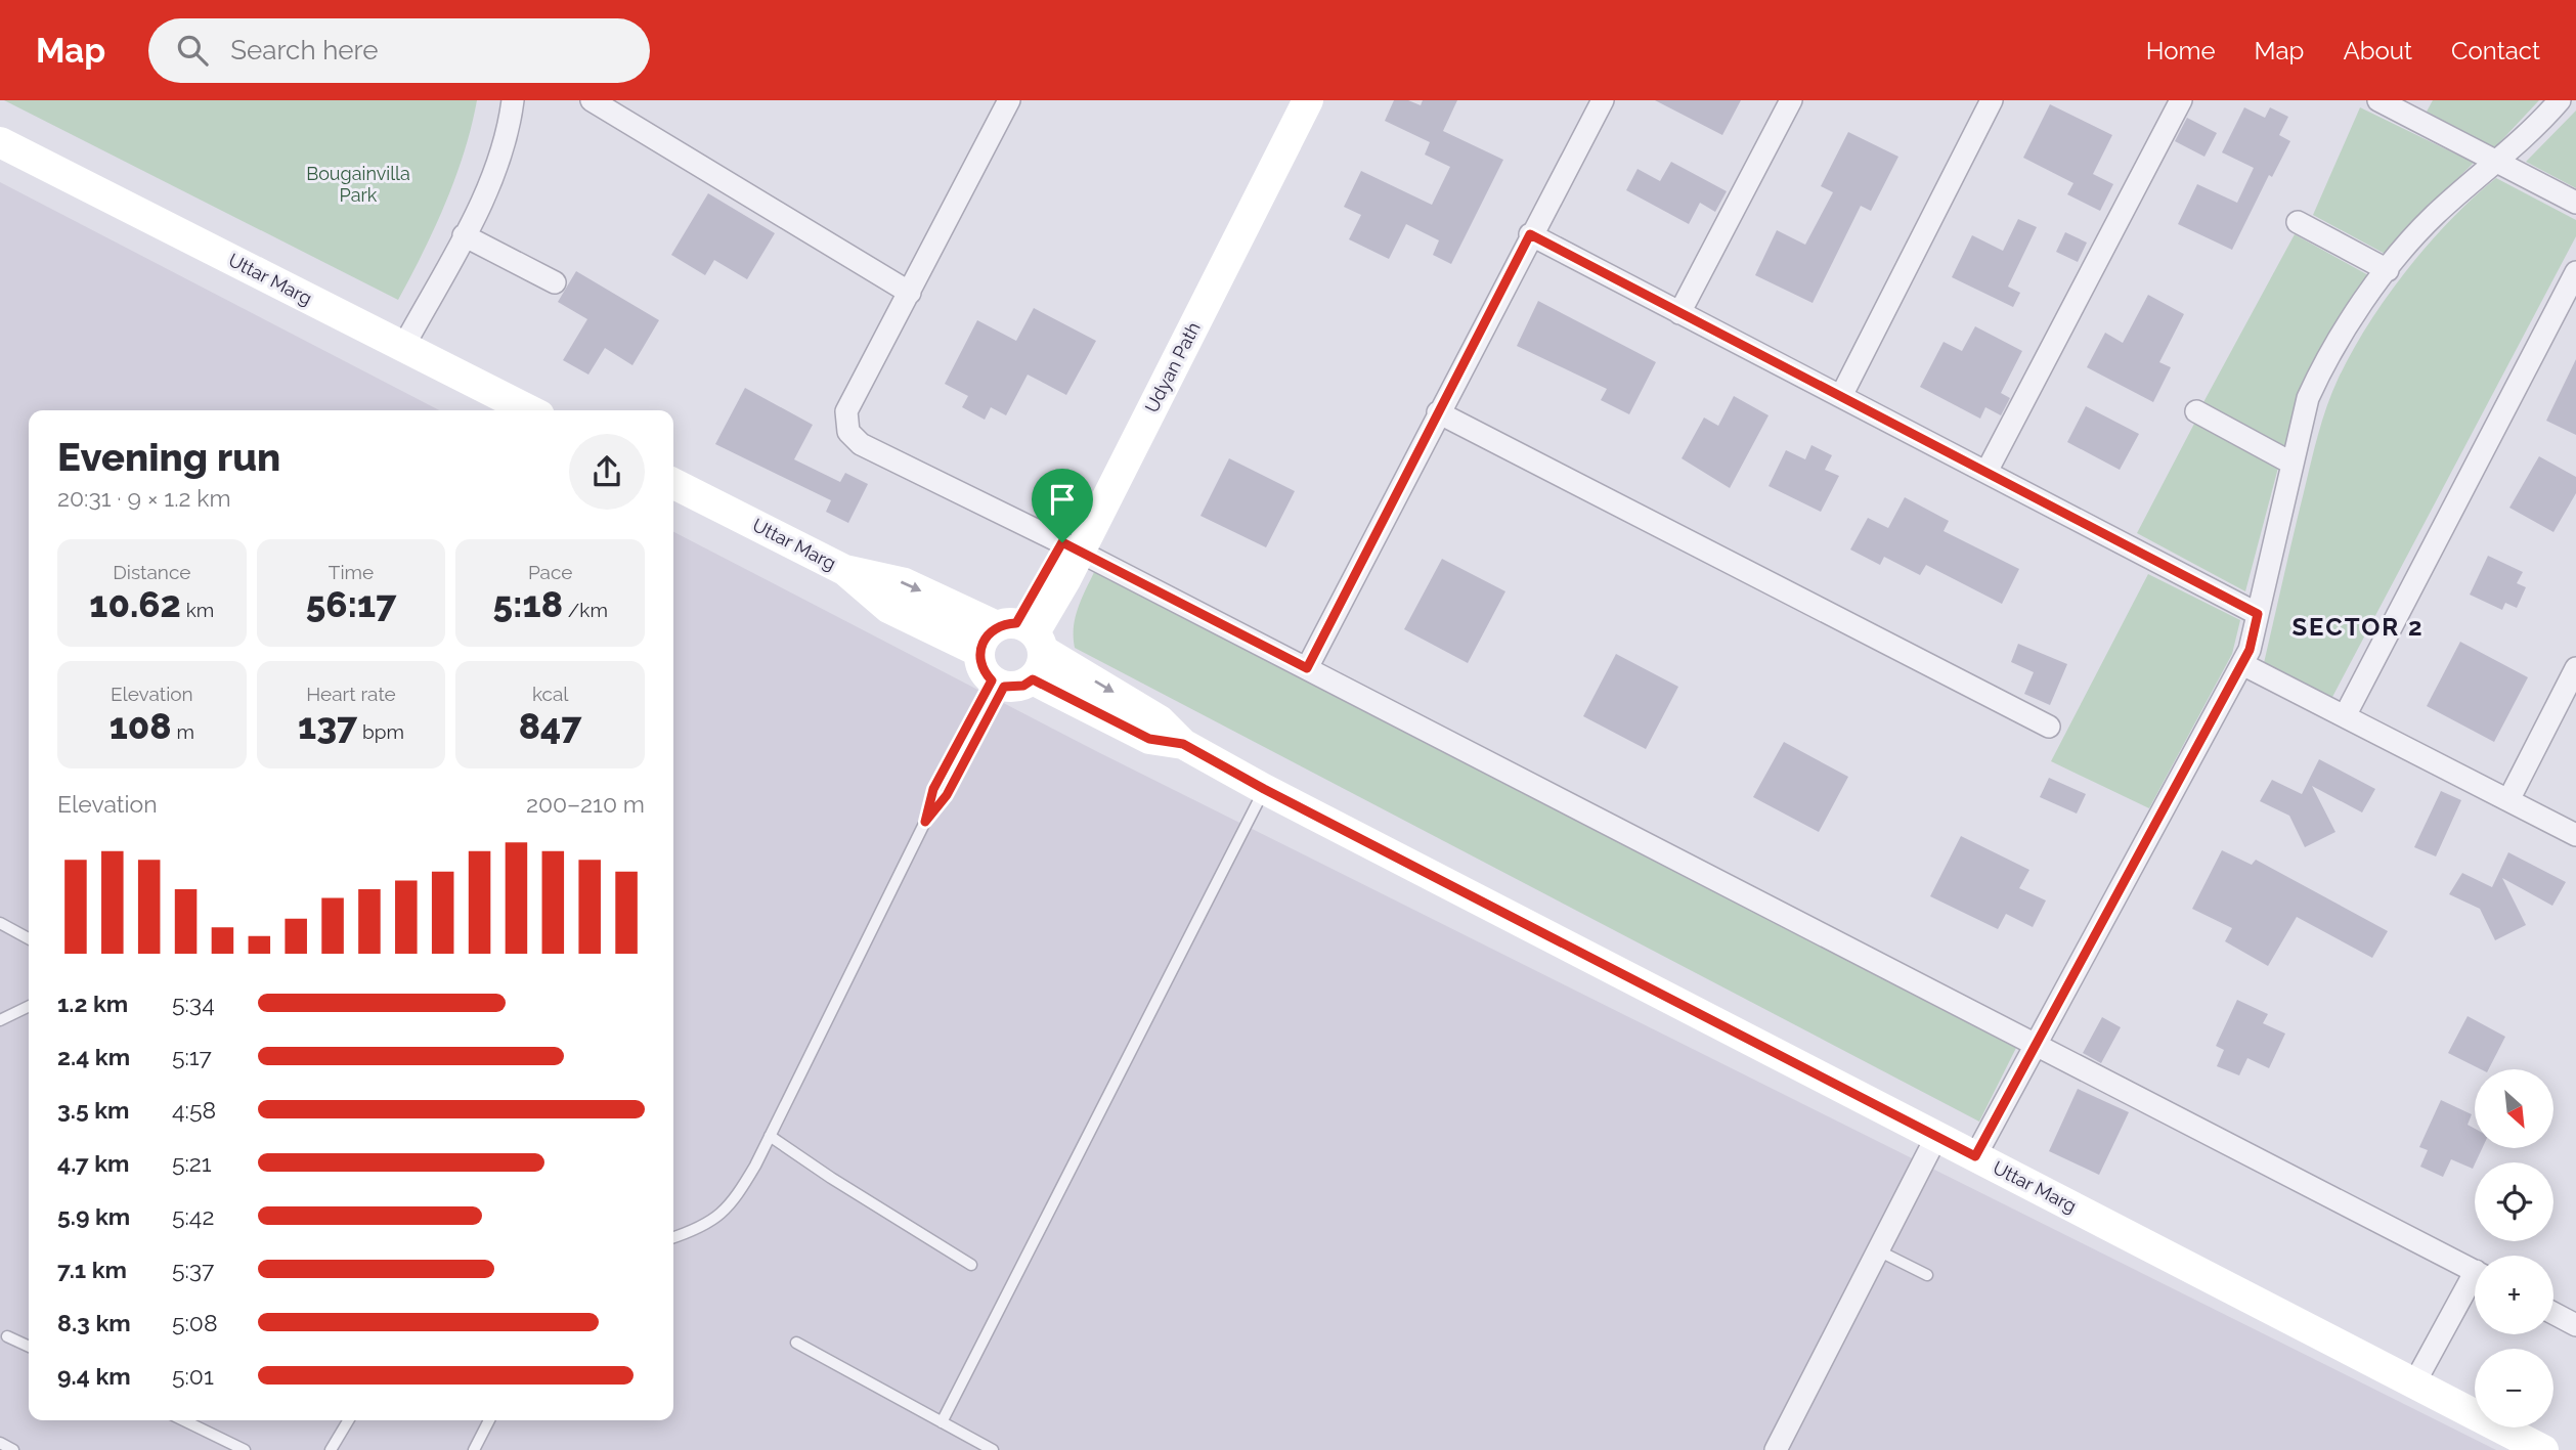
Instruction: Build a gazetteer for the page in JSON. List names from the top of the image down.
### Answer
{
  "streets": {
    "main road": ["Uttar Marg", "Udyan Path"]
  },
  "crossings": [
    ["Uttar Marg", "Udyan Path"]
  ],
  "districts": ["SECTOR 2"],
  "parks": ["Bougainvilla Park"],
  "north": "bottom right",
  "page": {
    "header": "Map",
    "search": "Search here",
    "nav": [
      "Home",
      "Map",
      "About",
      "Contact"
    ],
    "heading": ["Evening run", "20:31 · 9 × 1.2 km"],
    "stats": [
      ["Distance", "10.62 km"],
      ["Time", "56:17"],
      ["Pace", "5:18 /km"],
      ["Elevation", "108 m"],
      ["Heart rate", "137 bpm"],
      ["kcal", "847"]
    ],
    "chart": ["Elevation", "200–210 m"],
    "list": [
      {
        "name": "1.2 km",
        "note": "5:34"
      },
      {
        "name": "2.4 km",
        "note": "5:17"
      },
      {
        "name": "3.5 km",
        "note": "4:58"
      },
      {
        "name": "4.7 km",
        "note": "5:21"
      },
      {
        "name": "5.9 km",
        "note": "5:42"
      },
      {
        "name": "7.1 km",
        "note": "5:37"
      },
      {
        "name": "8.3 km",
        "note": "5:08"
      },
      {
        "name": "9.4 km",
        "note": "5:01"
      }
    ],
    "map_buttons": ["+", "−"]
  }
}
